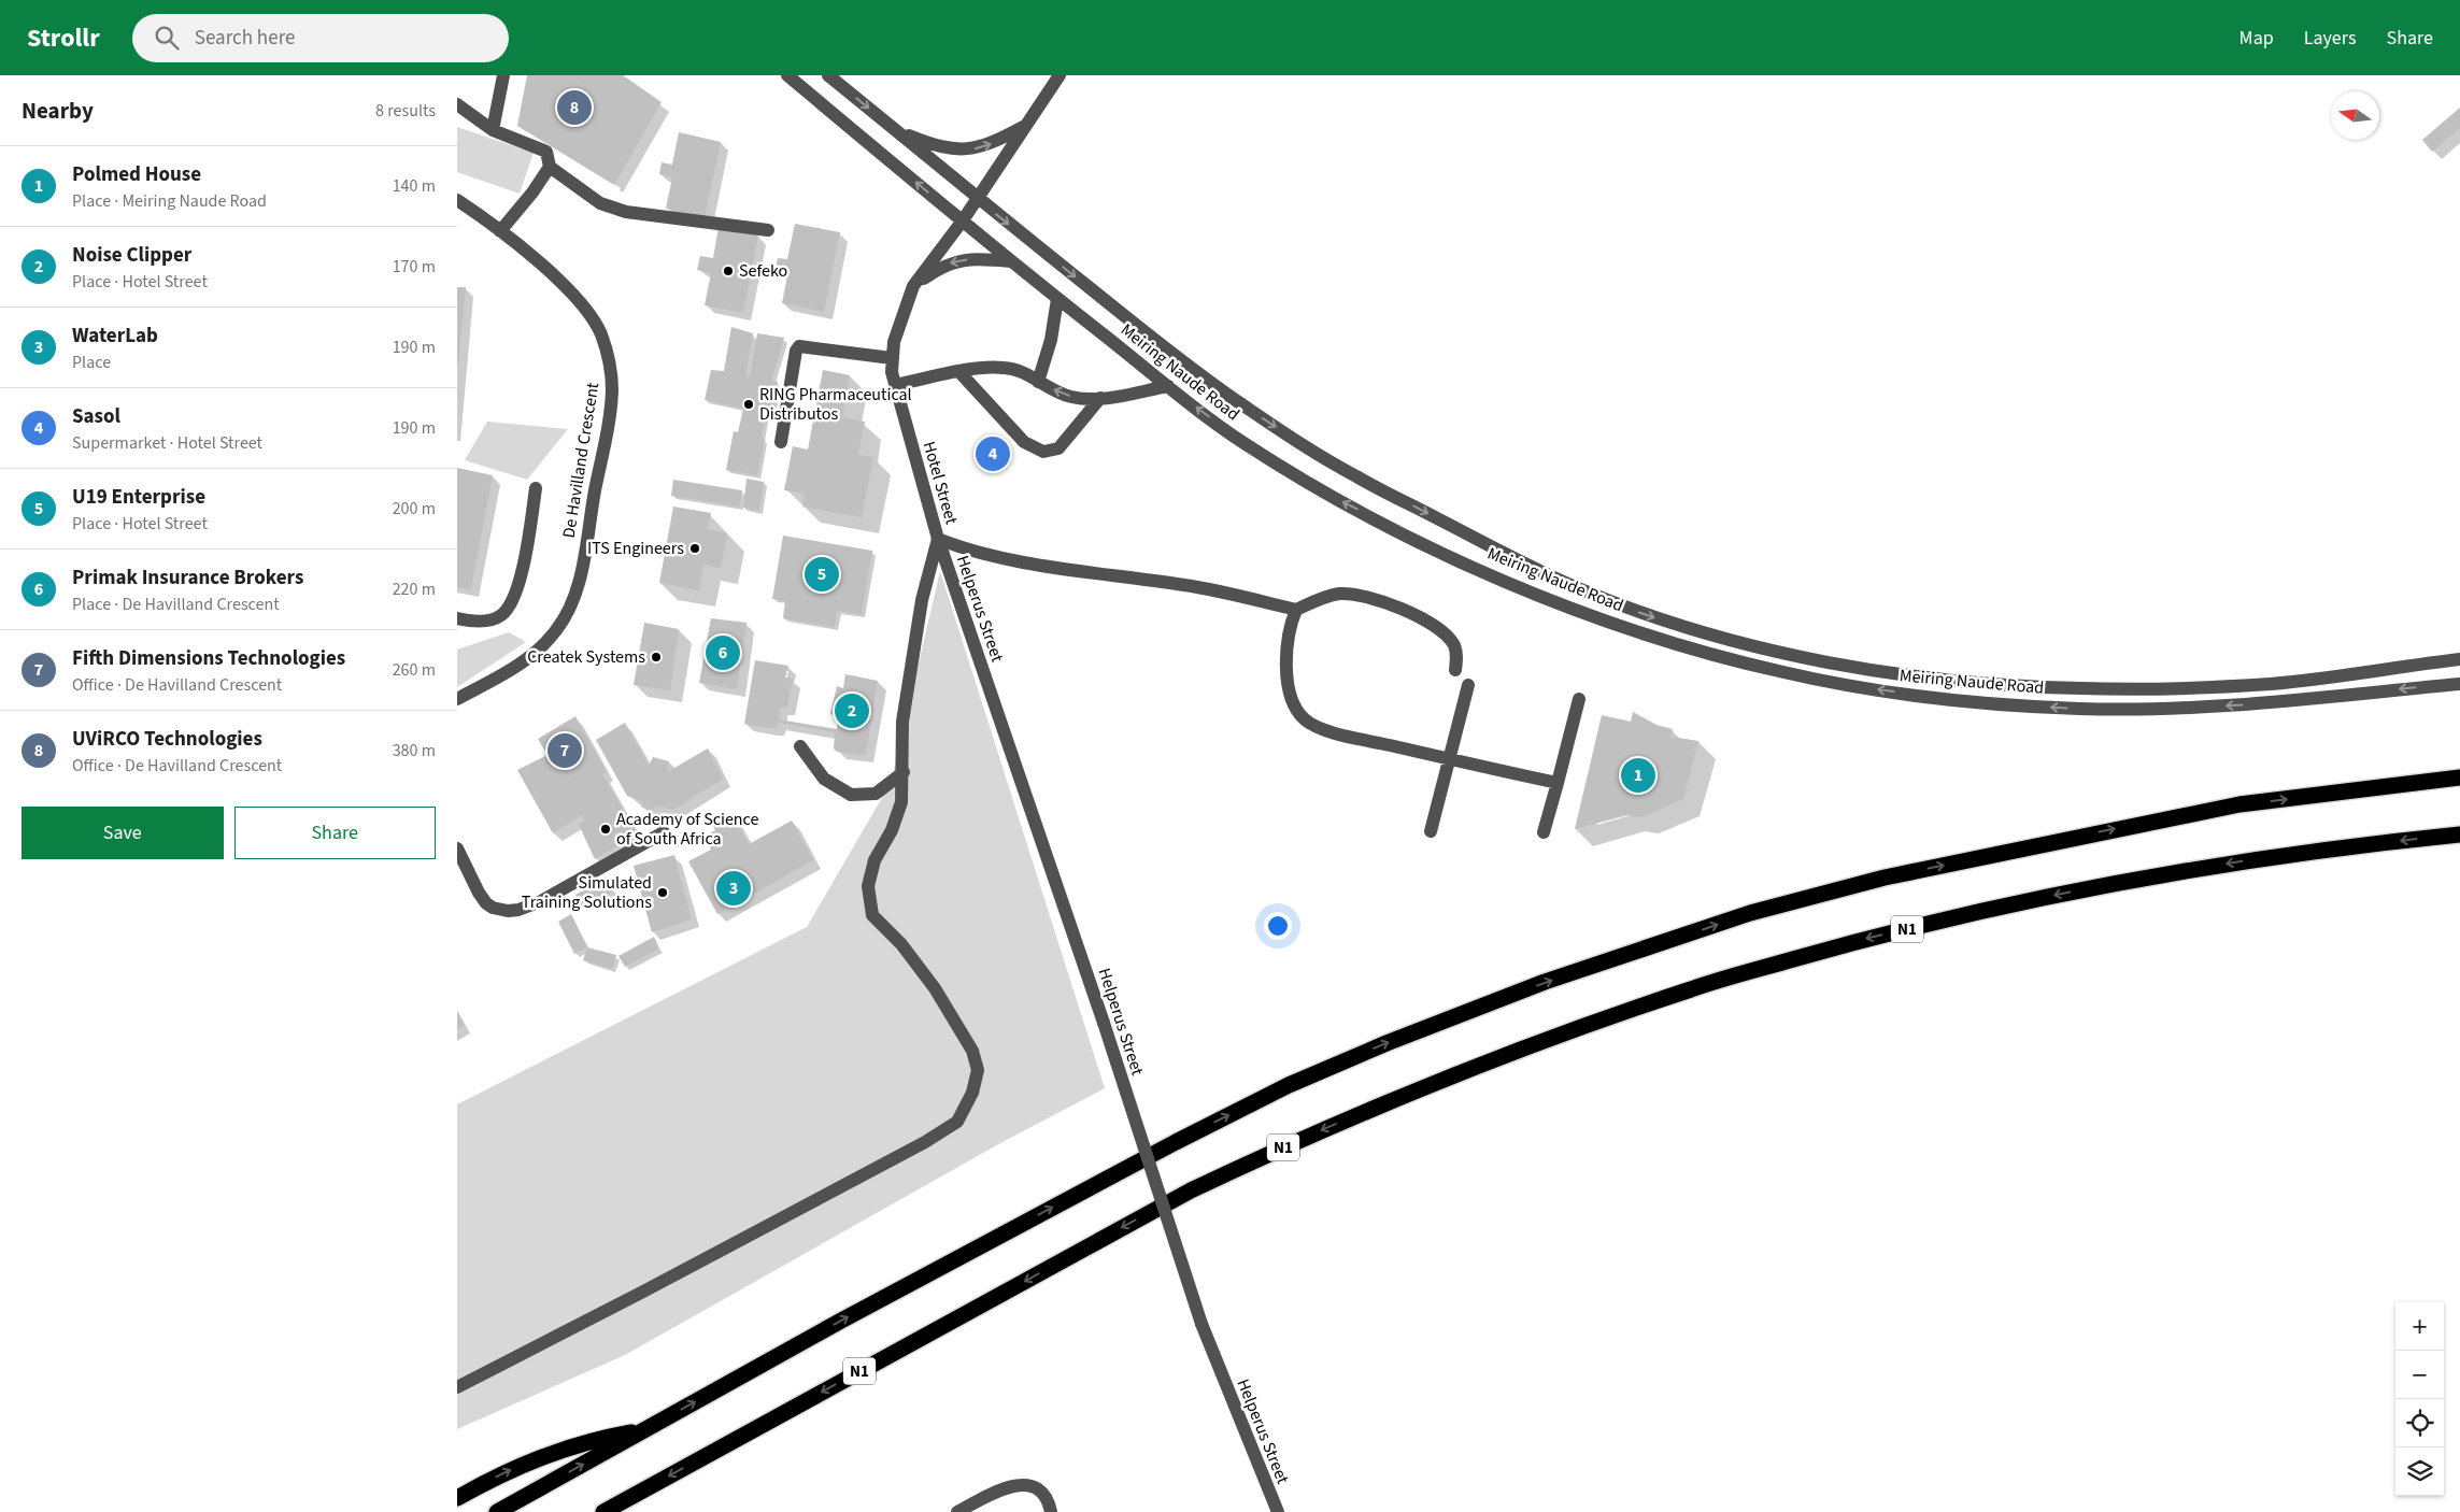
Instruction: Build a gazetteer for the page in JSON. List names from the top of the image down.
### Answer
{
  "streets": {
    "highway": ["N1"],
    "street": [
      "Meiring Naude Road",
      "De Havilland Crescent",
      "Hotel Street",
      "Helperus Street"
    ]
  },
  "crossings": [
    ["Meiring Naude Road", "Hotel Street"],
    ["Hotel Street", "Helperus Street"]
  ],
  "places": [
    "Sefeko",
    "RING Pharmaceutical Distributos",
    "ITS Engineers",
    "Createk Systems",
    "Academy of Science of South Africa",
    "Simulated Training Solutions"
  ],
  "north": "left",
  "page": {
    "header": "Strollr",
    "search": "Search here",
    "nav": ["Map", "Layers", "Share"],
    "heading": ["Nearby", "8 results"],
    "pins": [
      "8",
      "4",
      "5",
      "6",
      "2",
      "7",
      "1",
      "3"
    ],
    "list": [
      {
        "mark": "1",
        "name": "Polmed House",
        "note": "Place · Meiring Naude Road",
        "value": "140 m"
      },
      {
        "mark": "2",
        "name": "Noise Clipper",
        "note": "Place · Hotel Street",
        "value": "170 m"
      },
      {
        "mark": "3",
        "name": "WaterLab",
        "note": "Place",
        "value": "190 m"
      },
      {
        "mark": "4",
        "name": "Sasol",
        "note": "Supermarket · Hotel Street",
        "value": "190 m"
      },
      {
        "mark": "5",
        "name": "U19 Enterprise",
        "note": "Place · Hotel Street",
        "value": "200 m"
      },
      {
        "mark": "6",
        "name": "Primak Insurance Brokers",
        "note": "Place · De Havilland Crescent",
        "value": "220 m"
      },
      {
        "mark": "7",
        "name": "Fifth Dimensions Technologies",
        "note": "Office · De Havilland Crescent",
        "value": "260 m"
      },
      {
        "mark": "8",
        "name": "UViRCO Technologies",
        "note": "Office · De Havilland Crescent",
        "value": "380 m"
      }
    ],
    "buttons": ["Save", "Share"],
    "map_buttons": ["+", "−"]
  }
}
